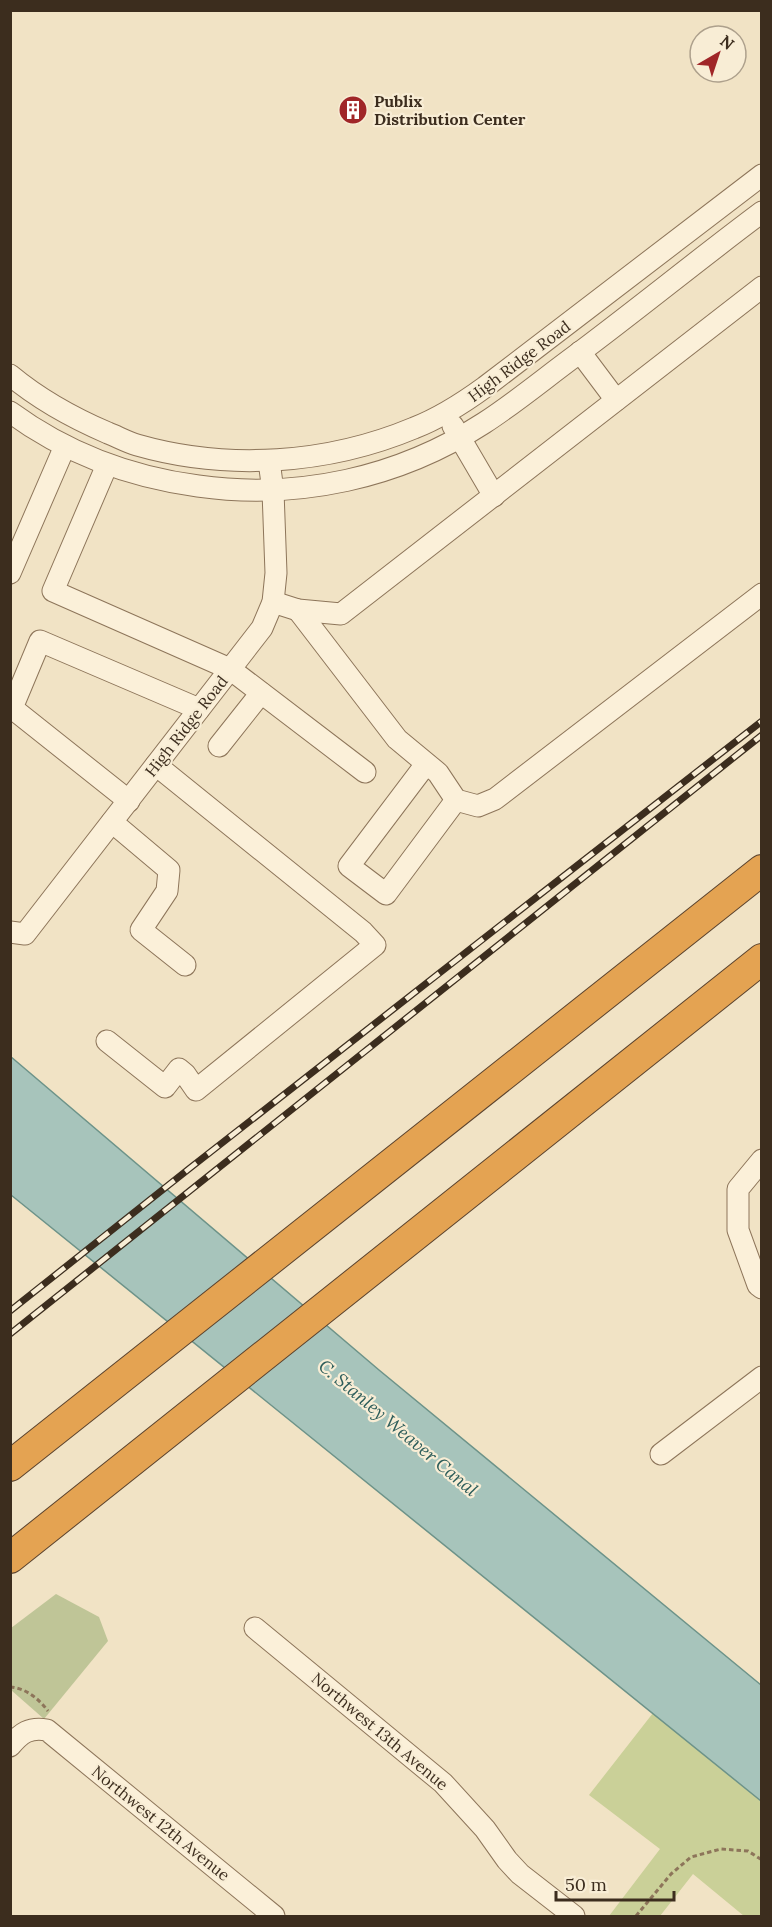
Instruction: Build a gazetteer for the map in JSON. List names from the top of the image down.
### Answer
{
  "streets": {
    "street": ["High Ridge Road", "Northwest 13th Avenue", "Northwest 12th Avenue"]
  },
  "water": ["C. Stanley Weaver Canal"],
  "places": {
    "building": ["Publix Distribution Center"]
  },
  "scale_bar": "50 m",
  "north": "top right"
}
